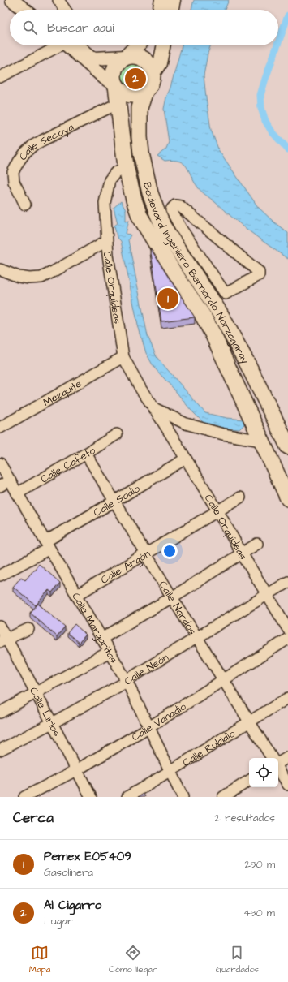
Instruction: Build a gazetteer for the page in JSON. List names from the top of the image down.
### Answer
{
  "streets": {
    "highway": ["Boulevard Ingeniero Bernardo Norzagaray"],
    "street": [
      "Calle Secoya",
      "Calle Orquídeas",
      "Mezquite",
      "Calle Cafeto",
      "Calle Sodio",
      "Calle Argón",
      "Calle Nardos",
      "Calle Margaritas",
      "Calle Neón",
      "Calle Lirios",
      "Calle Vanadio",
      "Calle Rubidio"
    ]
  },
  "crossings": [
    ["Calle Secoya", "Boulevard Ingeniero Bernardo Norzagaray"],
    ["Boulevard Ingeniero Bernardo Norzagaray", "Calle Orquídeas"],
    ["Calle Orquídeas", "Mezquite"],
    ["Calle Orquídeas", "Calle Sodio"],
    ["Calle Orquídeas", "Calle Argón"],
    ["Calle Orquídeas", "Calle Neón"],
    ["Calle Cafeto", "Calle Nardos"],
    ["Calle Cafeto", "Calle Margaritas"],
    ["Calle Sodio", "Calle Nardos"],
    ["Calle Sodio", "Calle Margaritas"],
    ["Calle Argón", "Calle Nardos"],
    ["Calle Argón", "Calle Margaritas"],
    ["Calle Nardos", "Calle Neón"],
    ["Calle Nardos", "Calle Vanadio"],
    ["Calle Nardos", "Calle Rubidio"],
    ["Calle Margaritas", "Calle Neón"],
    ["Calle Margaritas", "Calle Vanadio"],
    ["Calle Margaritas", "Calle Rubidio"],
    ["Calle Neón", "Calle Lirios"],
    ["Calle Lirios", "Calle Vanadio"]
  ],
  "page": {
    "search": "Buscar aquí",
    "pins": ["2", "1"],
    "heading": ["Cerca", "2 resultados"],
    "list": [
      {
        "mark": "1",
        "name": "Pemex E05409",
        "note": "Gasolinera",
        "value": "230 m"
      },
      {
        "mark": "2",
        "name": "Al Cigarro",
        "note": "Lugar",
        "value": "430 m"
      }
    ],
    "nav": ["Mapa", "Cómo llegar", "Guardados"]
  }
}
